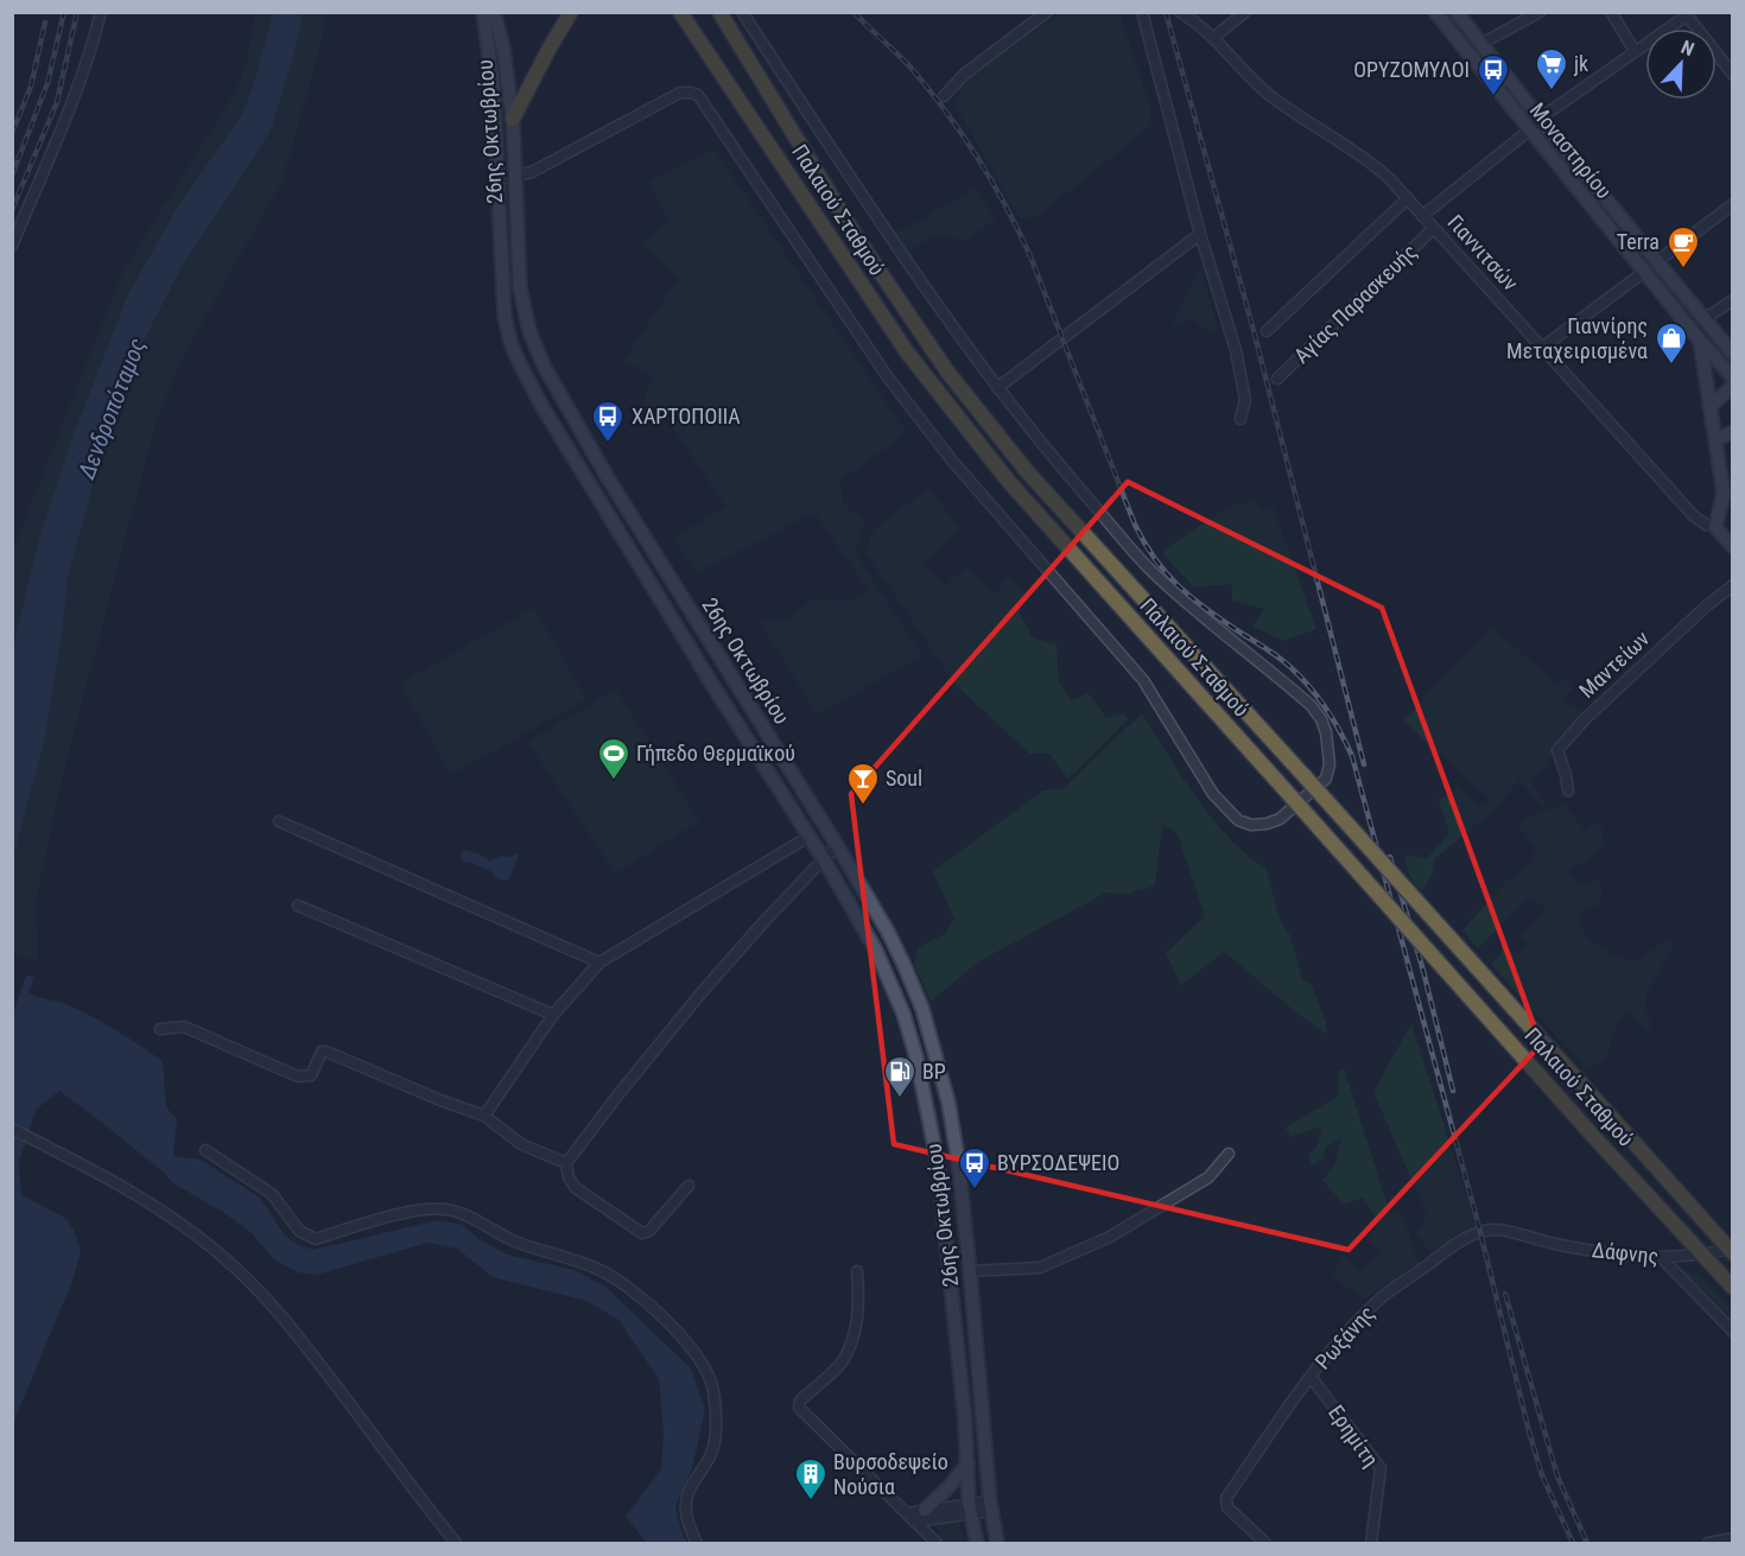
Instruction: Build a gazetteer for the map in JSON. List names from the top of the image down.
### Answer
{
  "streets": {
    "highway": ["Παλαιού Σταθμού"],
    "main road": ["26ης Οκτωβρίου", "Μοναστηρίου", "Γιαννιτσών"],
    "street": [
      "Αγίας Παρασκευής",
      "Μαντείων",
      "Δάφνης",
      "Ρωξάνης",
      "Ερημίτη"
    ]
  },
  "crossings": [
    ["Μοναστηρίου", "Αγίας Παρασκευής"],
    ["Παλαιού Σταθμού", "Δάφνης"],
    ["Γιαννιτσών", "Αγίας Παρασκευής"],
    ["Δάφνης", "Ρωξάνης"],
    ["Ρωξάνης", "Ερημίτη"]
  ],
  "water": ["Δενδροπόταμος"],
  "places": {
    "supermarket": ["jk"],
    "bus stop": ["ΟΡΥΖΟΜΥΛΟΙ", "ΧΑΡΤΟΠΟΙΙΑ", "ΒΥΡΣΟΔΕΨΕΙΟ"],
    "cafe": ["Terra"],
    "shop": ["Γιαννίρης Μεταχειρισμένα"],
    "sports": ["Γήπεδο Θερμαϊκού"],
    "bar": ["Soul"],
    "fuel station": ["BP"],
    "building": ["Βυρσοδεψείο Νούσια"]
  },
  "north": "top right"
}
